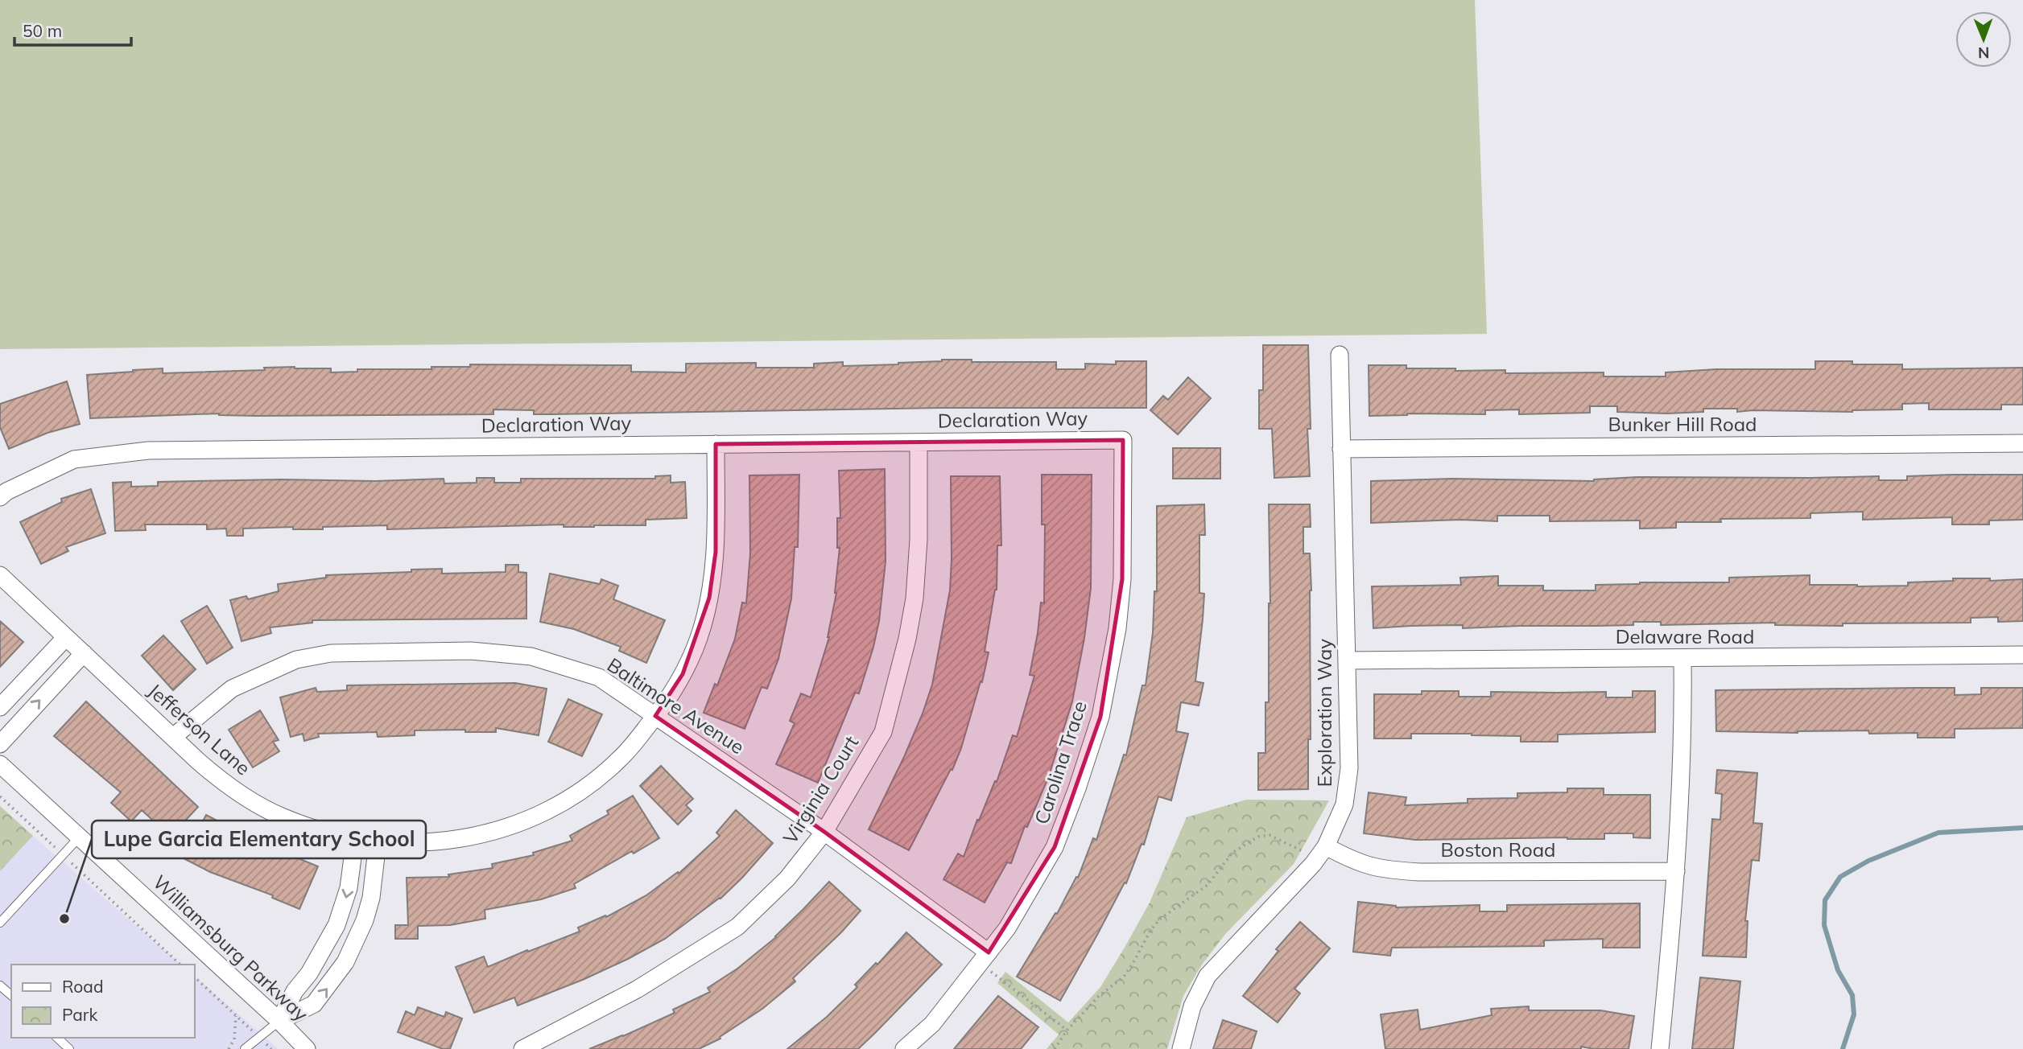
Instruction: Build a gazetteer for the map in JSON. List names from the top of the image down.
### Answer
{
  "streets": {
    "street": [
      "Declaration Way",
      "Bunker Hill Road",
      "Delaware Road",
      "Baltimore Avenue",
      "Exploration Way",
      "Jefferson Lane",
      "Carolina Trace",
      "Virginia Court",
      "Boston Road",
      "Williamsburg Parkway"
    ]
  },
  "crossings": [
    ["Declaration Way", "Jefferson Lane"],
    ["Declaration Way", "Carolina Trace"],
    ["Declaration Way", "Virginia Court"],
    ["Bunker Hill Road", "Exploration Way"],
    ["Delaware Road", "Exploration Way"],
    ["Baltimore Avenue", "Jefferson Lane"],
    ["Baltimore Avenue", "Carolina Trace"],
    ["Baltimore Avenue", "Virginia Court"],
    ["Exploration Way", "Boston Road"]
  ],
  "places": ["Lupe Garcia Elementary School"],
  "legend": ["Road", "Park"],
  "scale_bar": "50 m",
  "north": "bottom"
}
